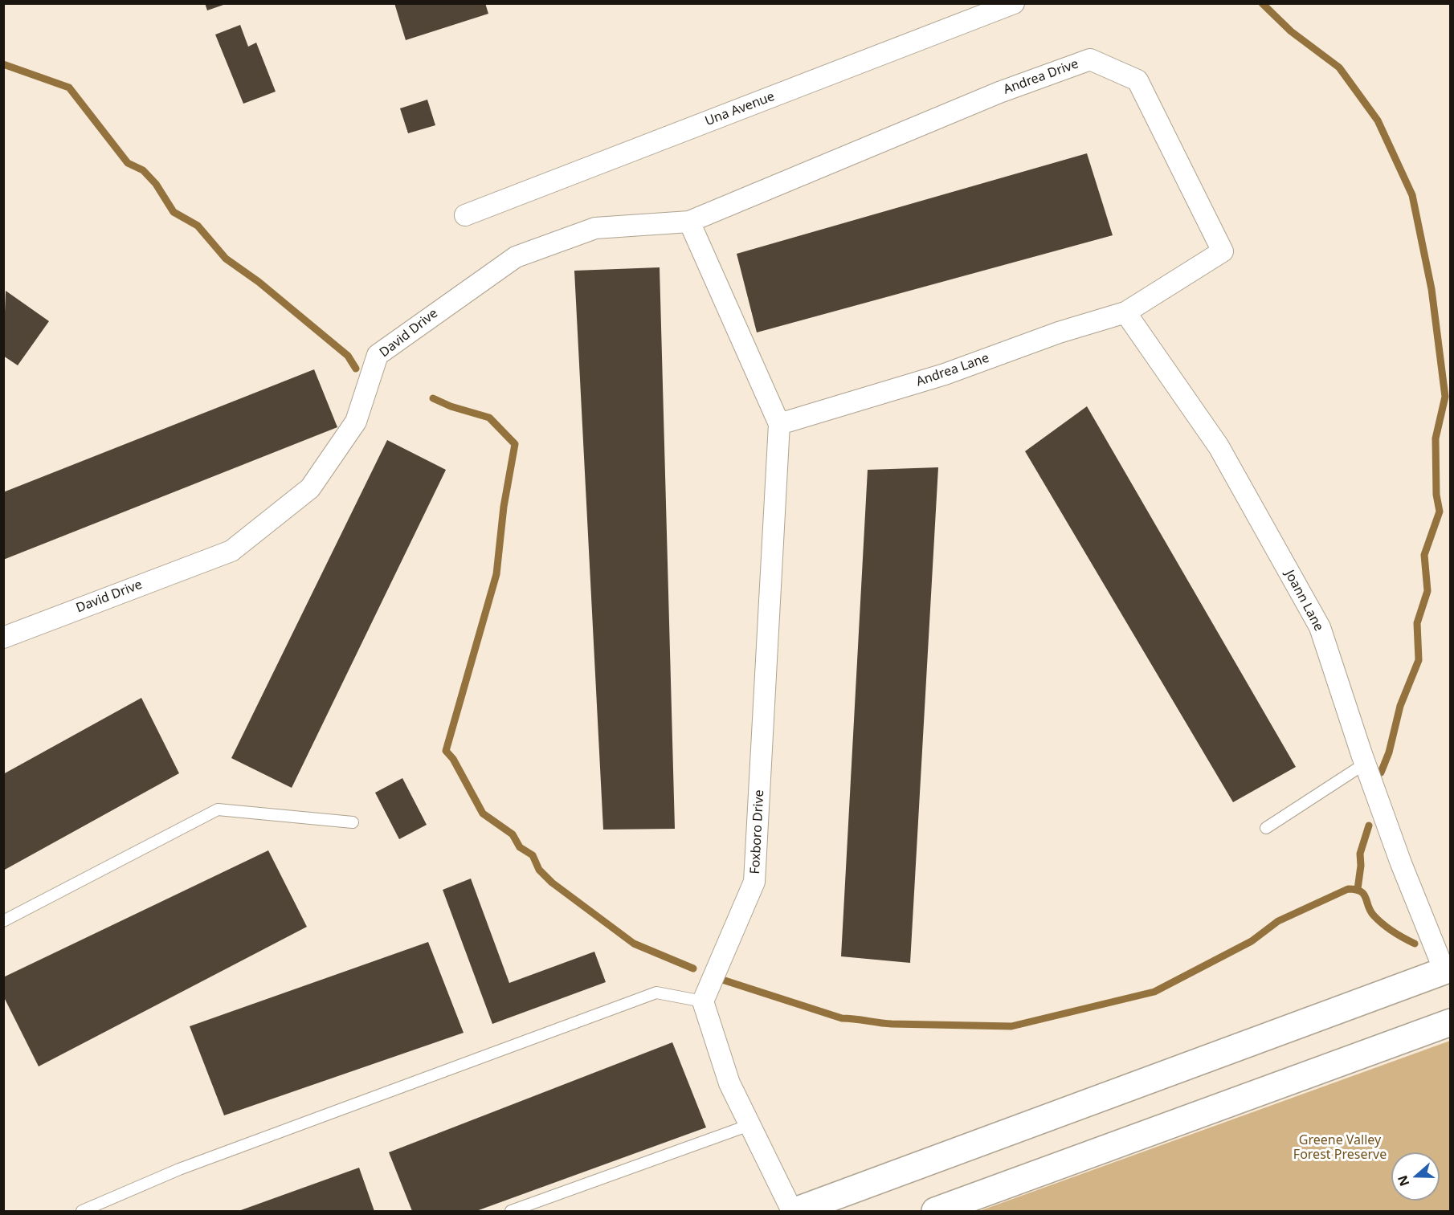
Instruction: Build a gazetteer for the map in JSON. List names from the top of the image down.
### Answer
{
  "streets": {
    "street": [
      "Andrea Drive",
      "Una Avenue",
      "David Drive",
      "Andrea Lane",
      "Joann Lane",
      "Foxboro Drive"
    ]
  },
  "crossings": [
    ["Andrea Drive", "David Drive"],
    ["Andrea Drive", "Andrea Lane"],
    ["Andrea Drive", "Joann Lane"],
    ["Andrea Lane", "Joann Lane"],
    ["Andrea Lane", "Foxboro Drive"]
  ],
  "parks": ["Greene Valley Forest Preserve"],
  "north": "left"
}
